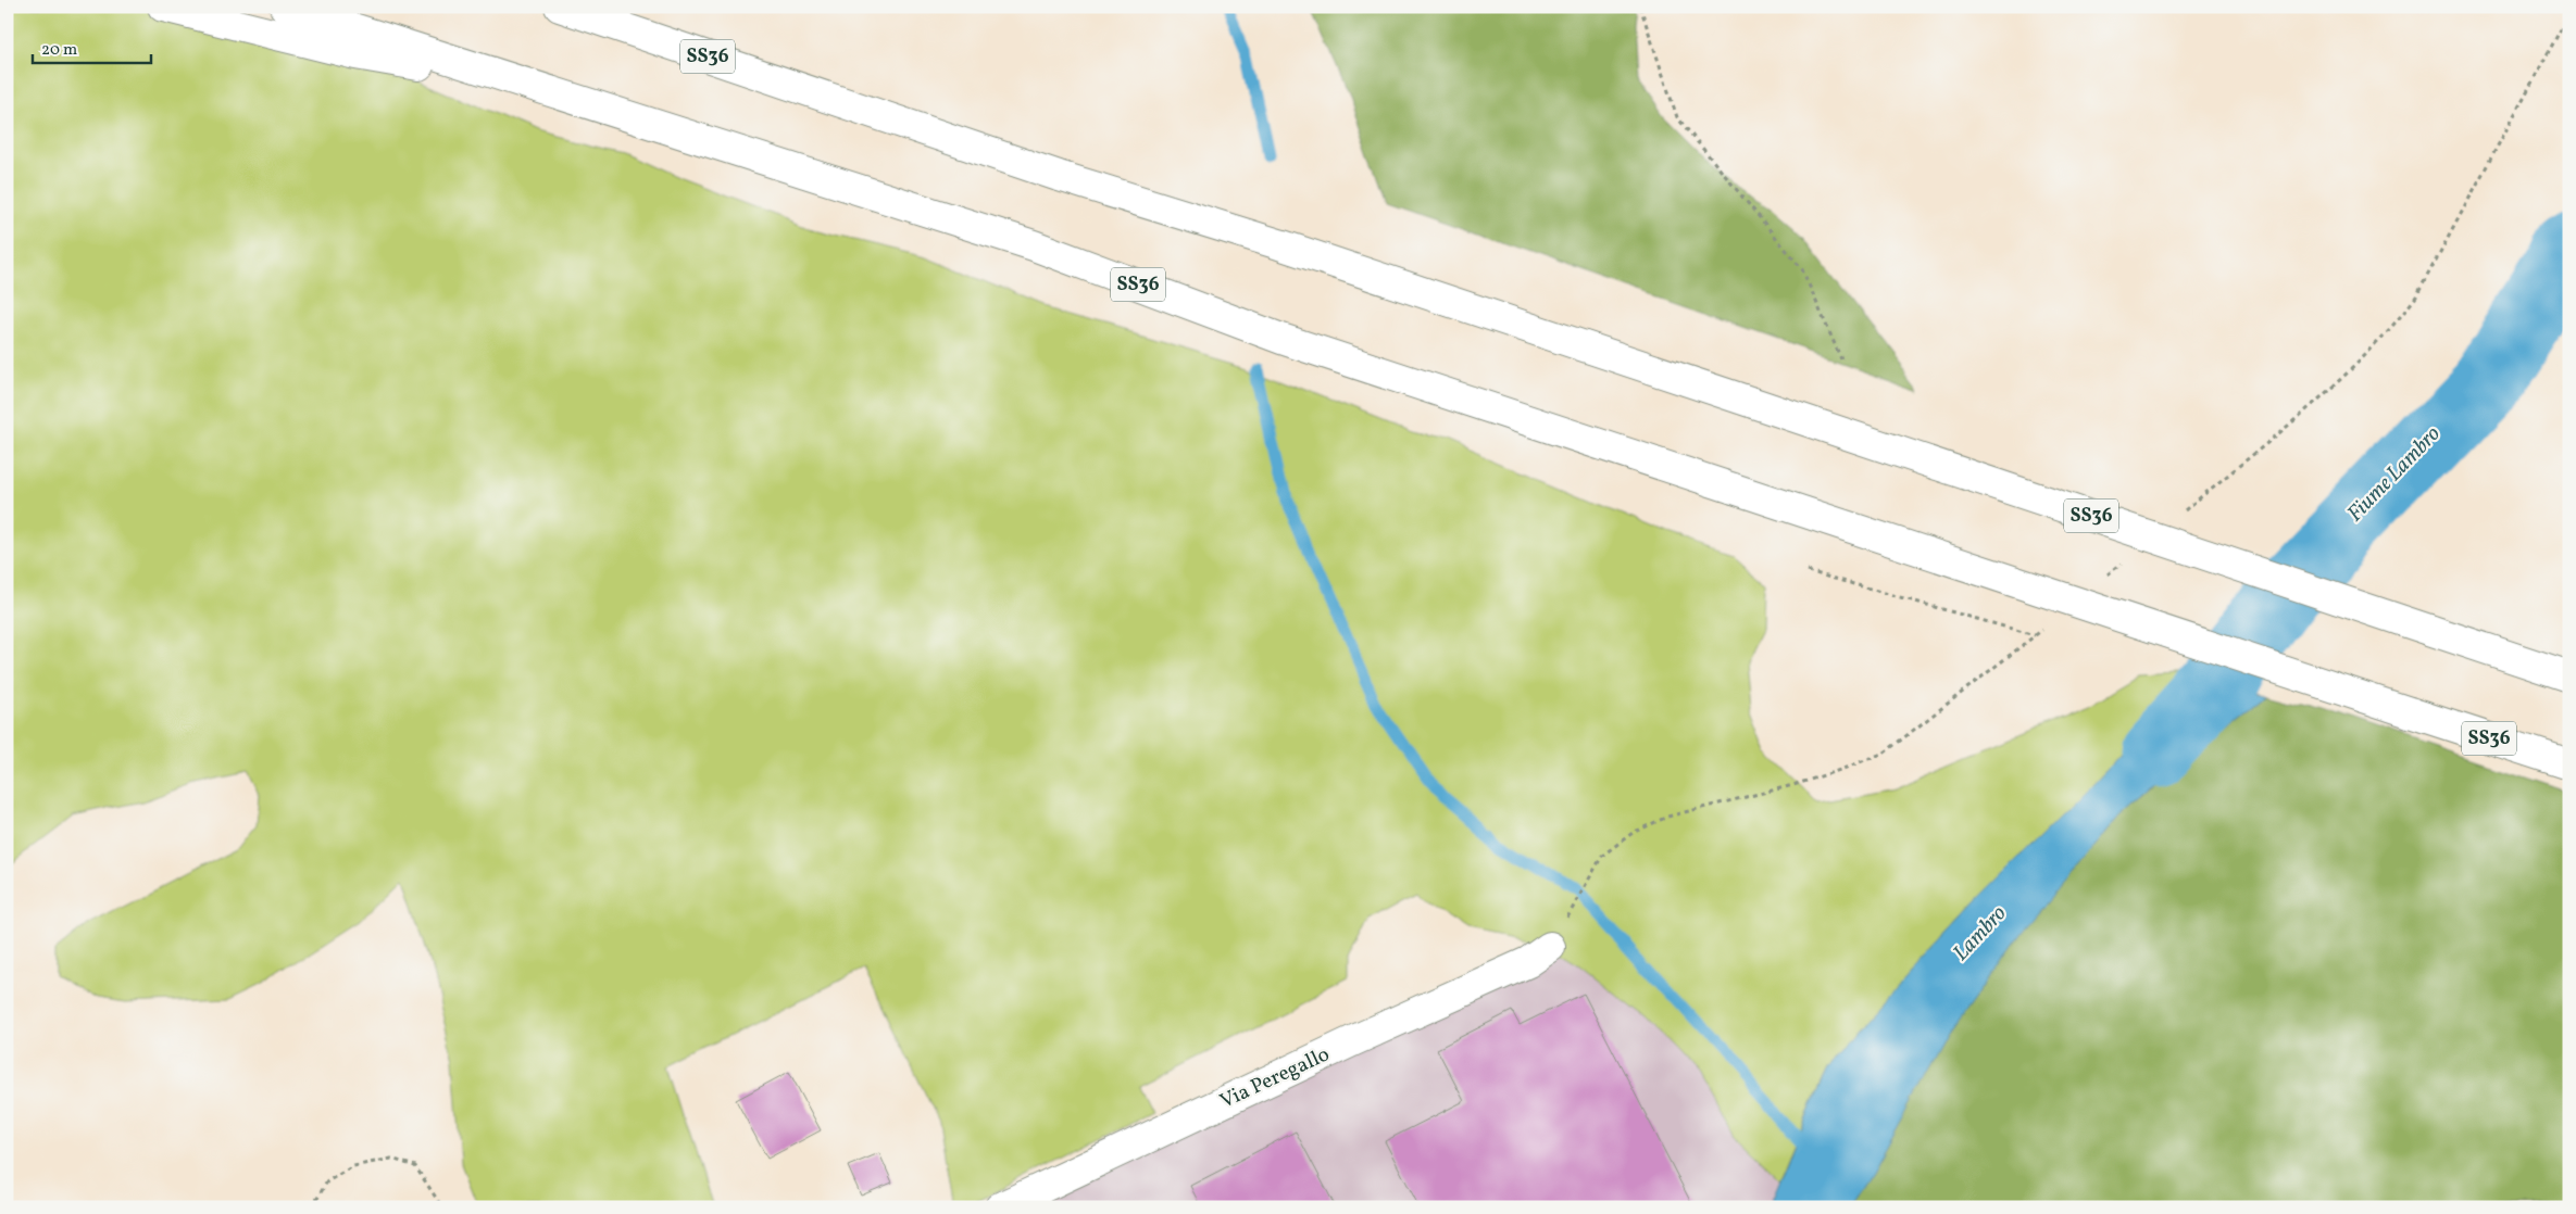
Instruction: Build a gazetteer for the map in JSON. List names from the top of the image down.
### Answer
{
  "streets": {
    "main road": ["SS36", "Via Peregallo"]
  },
  "water": ["Fiume Lambro", "Lambro"],
  "scale_bar": "20 m"
}
